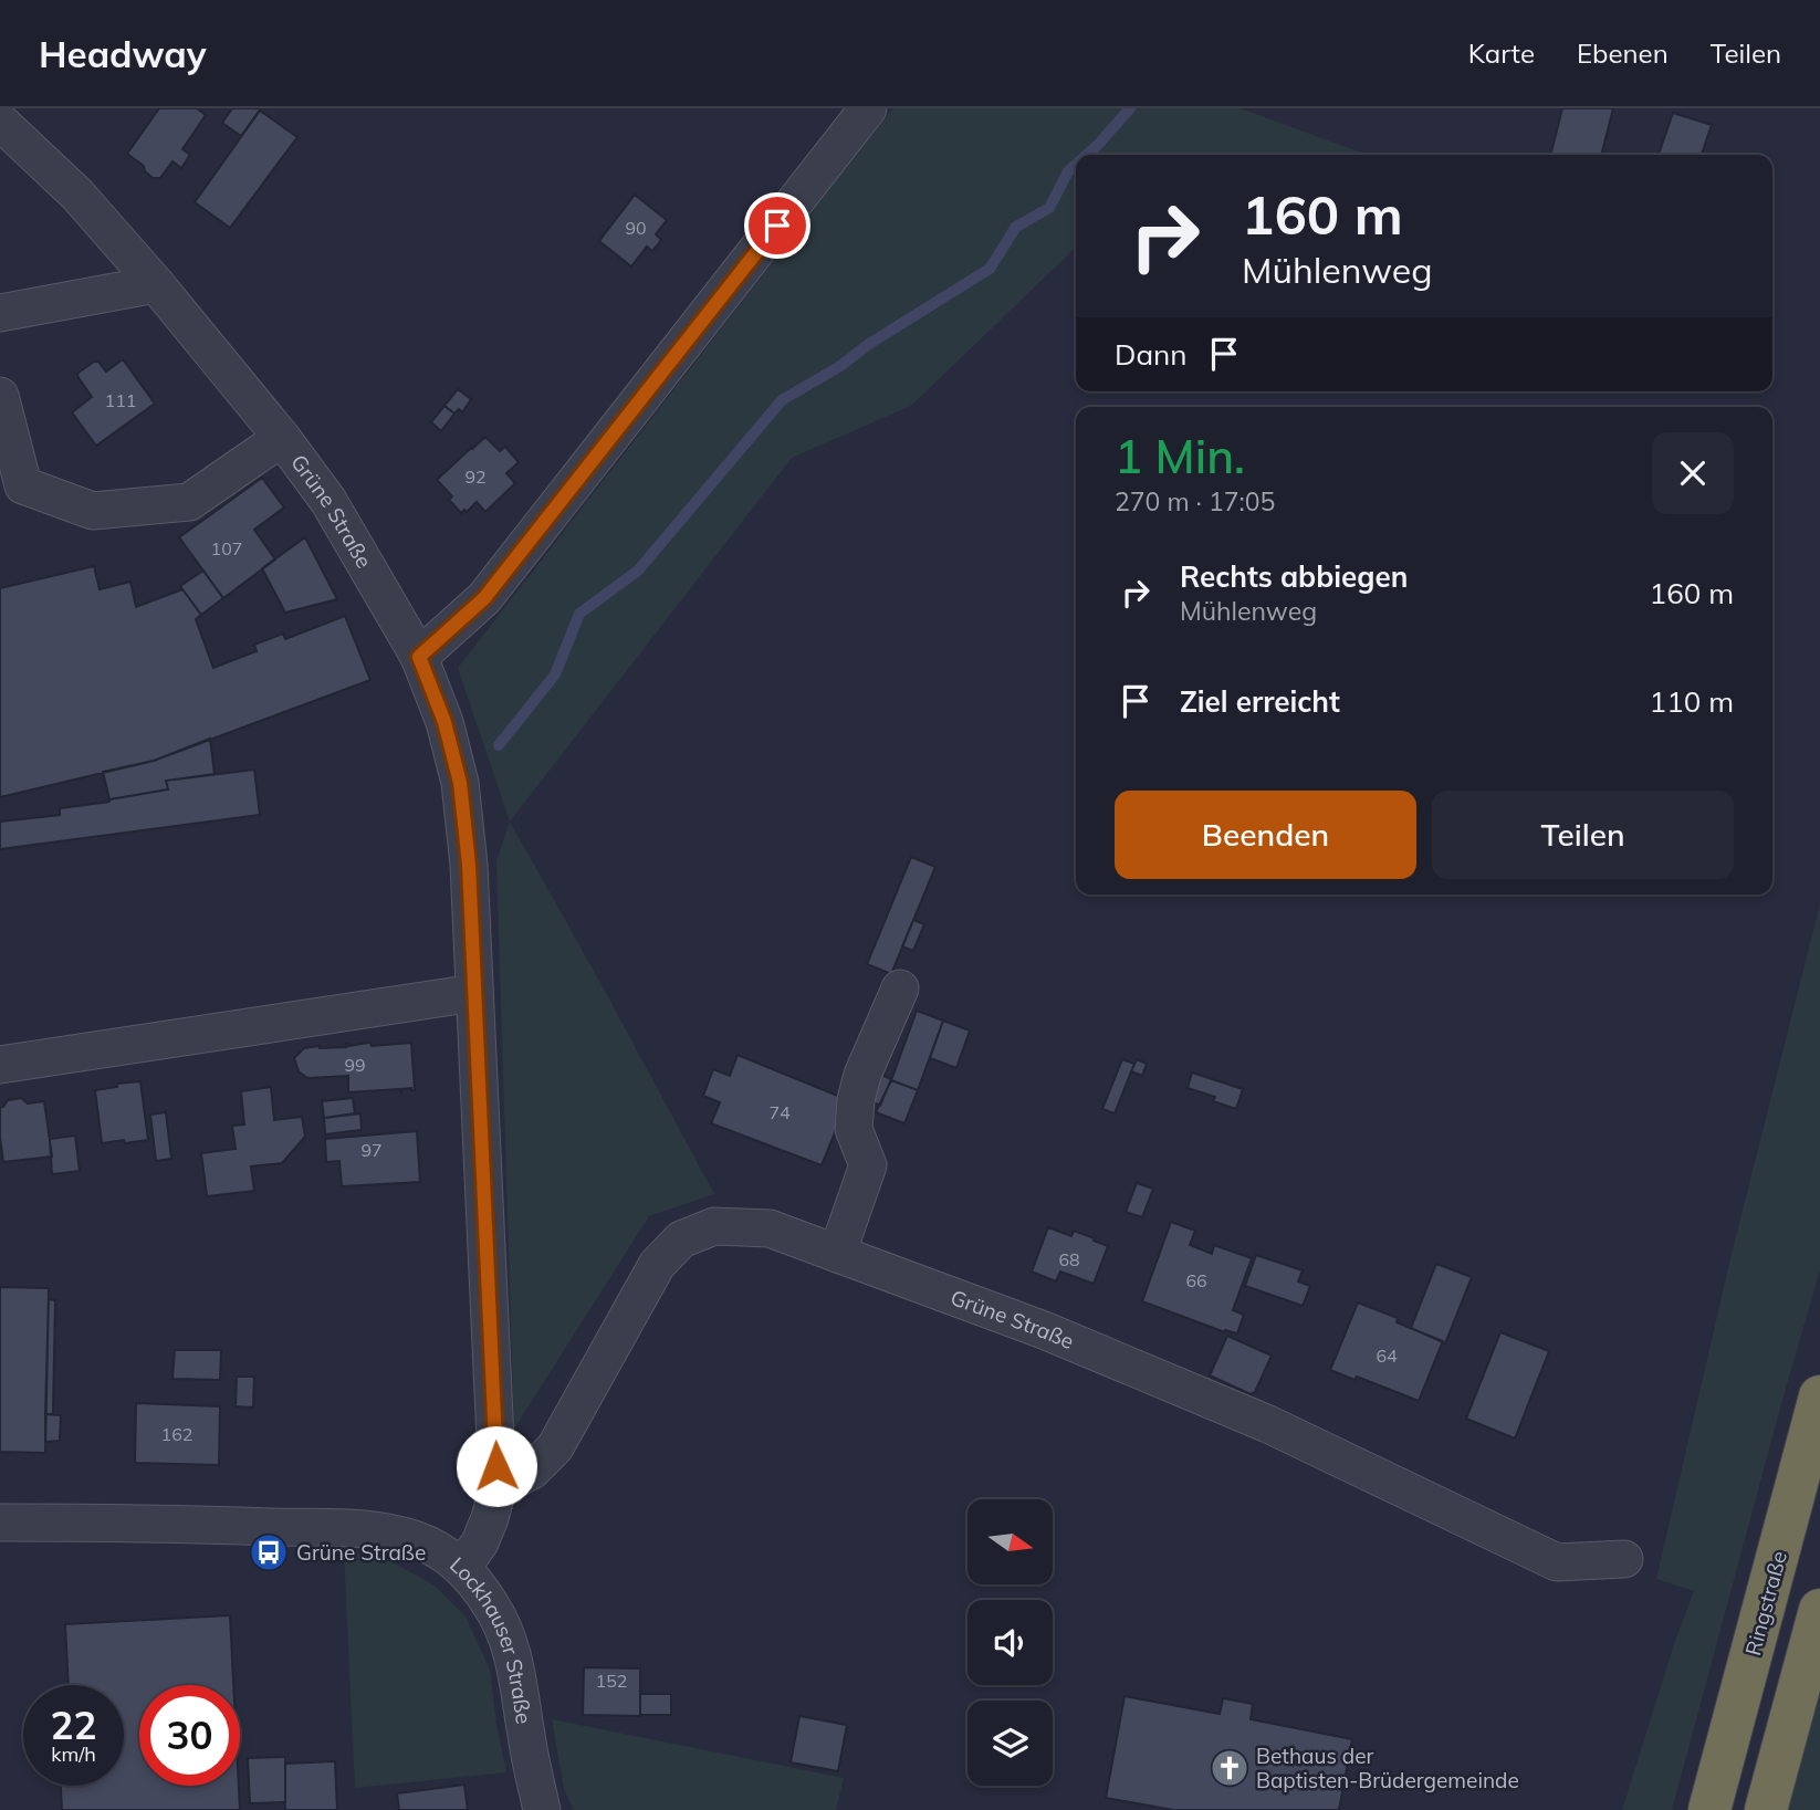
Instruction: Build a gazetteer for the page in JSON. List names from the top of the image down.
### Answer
{
  "streets": {
    "highway": ["Ringstraße"],
    "street": ["Grüne Straße", "Lockhauser Straße"]
  },
  "crossings": [
    ["Grüne Straße", "Lockhauser Straße"]
  ],
  "places": {
    "bus stop": ["Grüne Straße"],
    "church": ["Bethaus der Baptisten-Brüdergemeinde"]
  },
  "house_numbers": [
    "90",
    "111",
    "92",
    "107",
    "99",
    "74",
    "97",
    "68",
    "66",
    "64",
    "162",
    "152"
  ],
  "north": "right",
  "page": {
    "header": "Headway",
    "nav": ["Karte", "Ebenen", "Teilen"],
    "turn": ["160 m", "Mühlenweg"],
    "then": "Dann",
    "heading": ["1 Min.", "270 m · 17:05"],
    "list": [
      {
        "name": "Rechts abbiegen",
        "note": "Mühlenweg",
        "value": "160 m"
      },
      {
        "name": "Ziel erreicht",
        "value": "110 m"
      }
    ],
    "buttons": ["Beenden", "Teilen"],
    "speed": "22 km/h",
    "limit": "30"
  }
}
